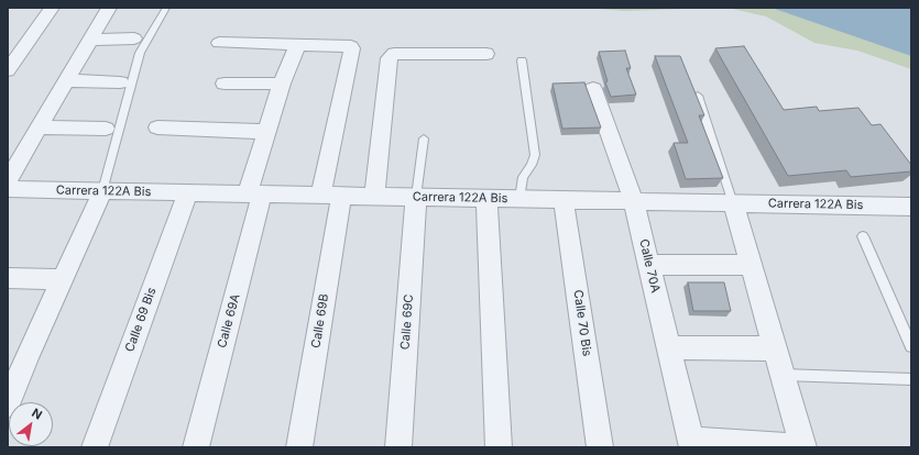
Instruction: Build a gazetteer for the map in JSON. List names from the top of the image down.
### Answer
{
  "streets": {
    "street": [
      "Carrera 122A Bis",
      "Calle 70A",
      "Calle 69 Bis",
      "Calle 69A",
      "Calle 69B",
      "Calle 69C",
      "Calle 70 Bis"
    ]
  },
  "crossings": [
    ["Carrera 122A Bis", "Calle 70A"],
    ["Carrera 122A Bis", "Calle 69 Bis"],
    ["Carrera 122A Bis", "Calle 69A"],
    ["Carrera 122A Bis", "Calle 69B"],
    ["Carrera 122A Bis", "Calle 69C"],
    ["Carrera 122A Bis", "Calle 70 Bis"],
    ["Calle 69A", "Calle 69B"]
  ],
  "north": "top right"
}
